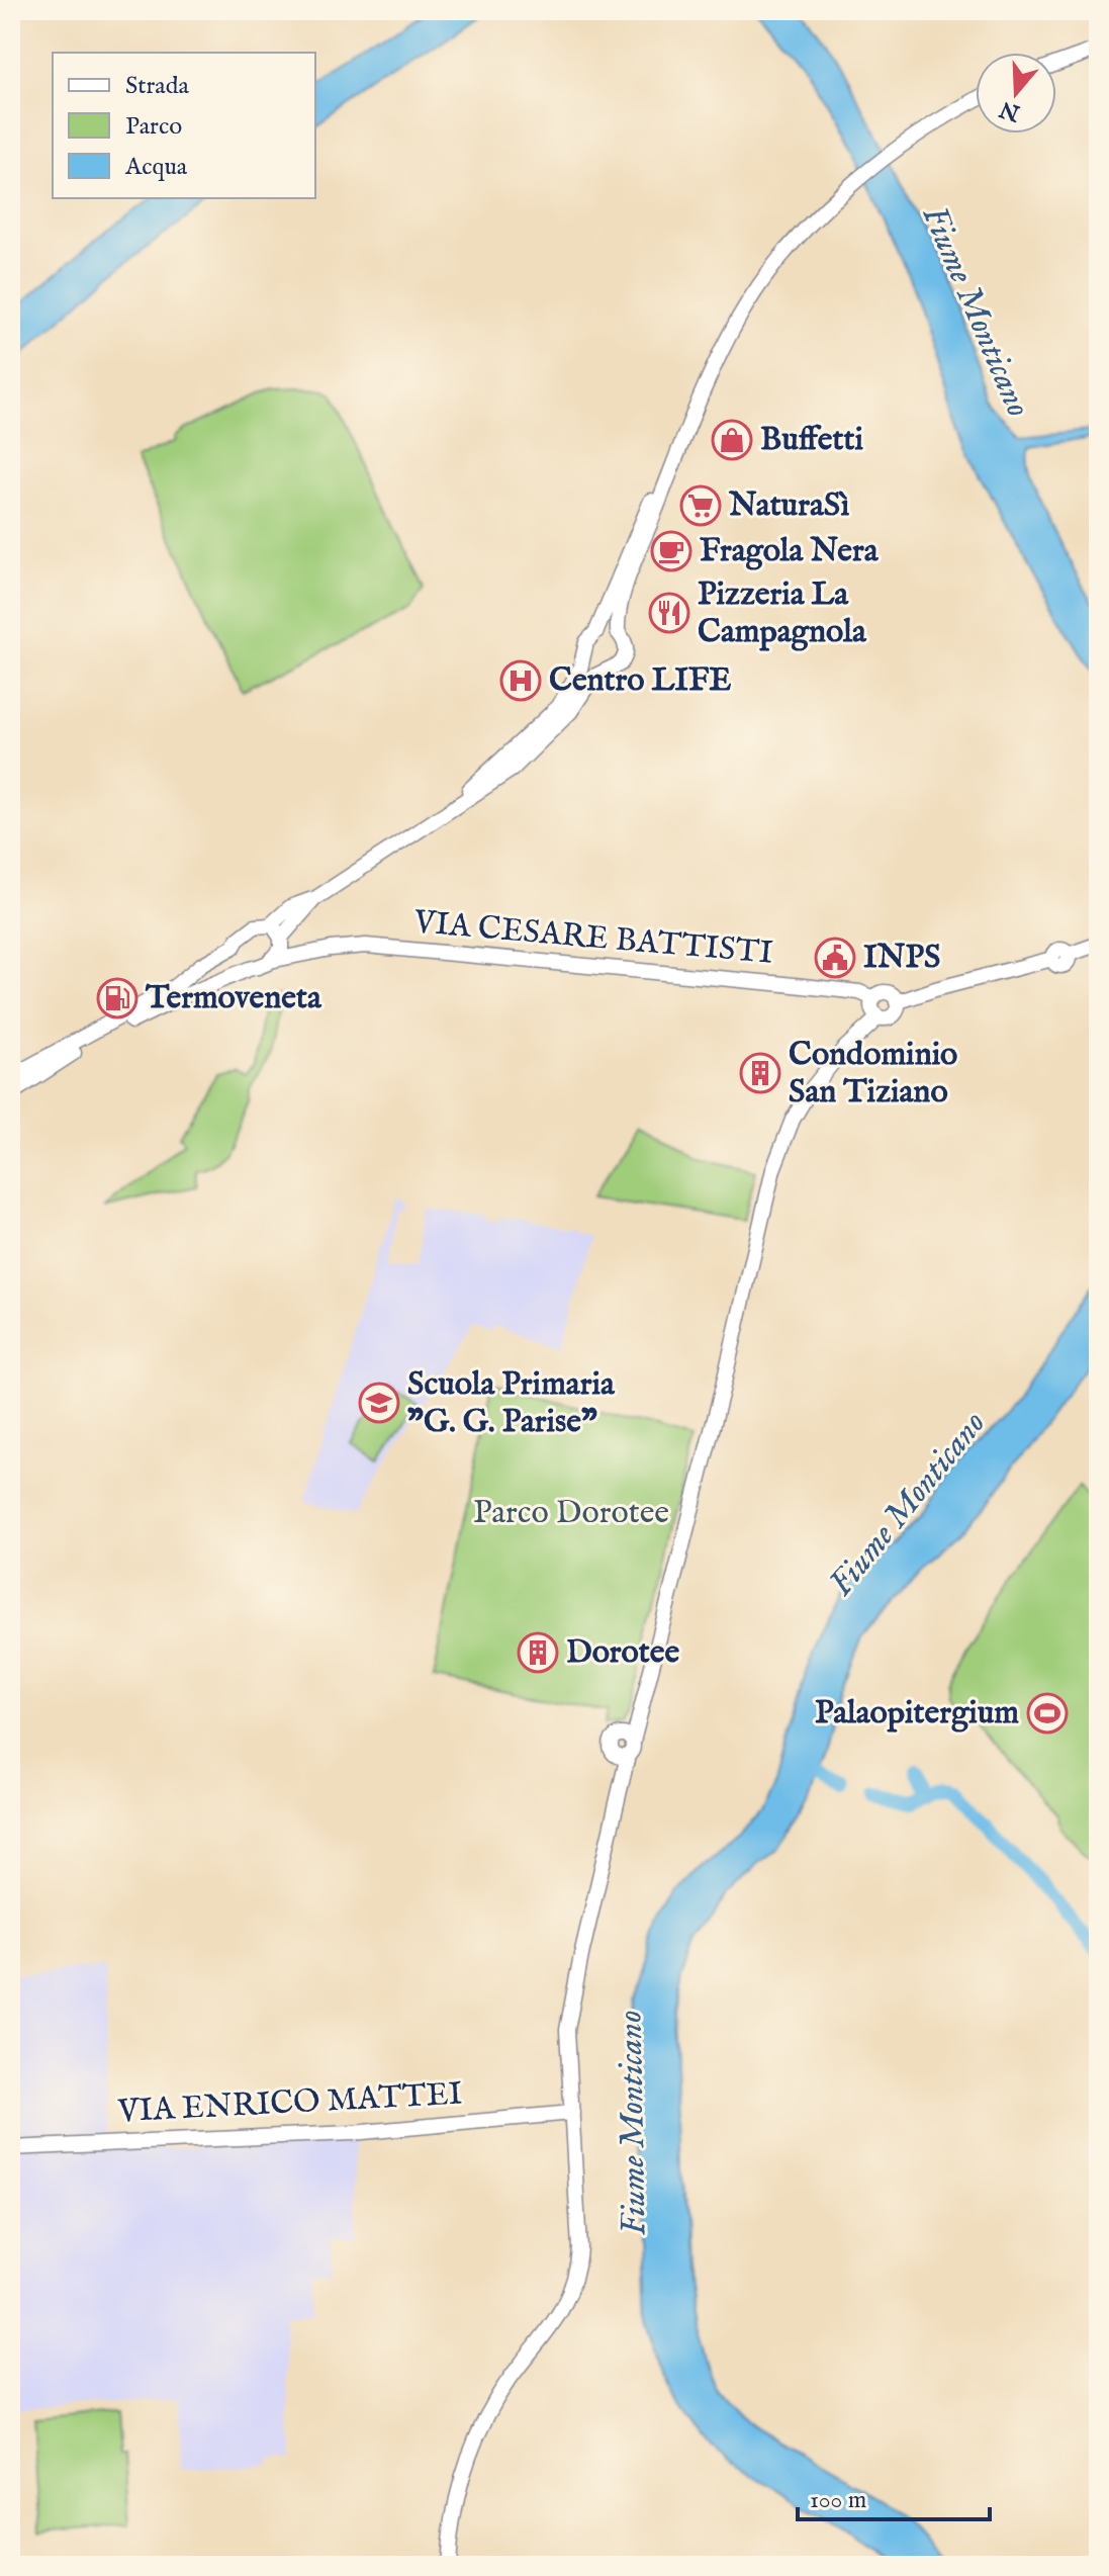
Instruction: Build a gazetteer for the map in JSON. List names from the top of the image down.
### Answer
{
  "streets": {
    "street": ["VIA CESARE BATTISTI", "VIA ENRICO MATTEI"]
  },
  "water": ["Fiume Monticano"],
  "parks": ["Parco Dorotee"],
  "places": {
    "shop": ["Buffetti"],
    "supermarket": ["NaturaSì"],
    "cafe": ["Fragola Nera"],
    "restaurant": ["Pizzeria La Campagnola"],
    "hospital": ["Centro LIFE"],
    "public building": ["INPS"],
    "fuel station": ["Termoveneta"],
    "building": ["Condominio San Tiziano", "Dorotee"],
    "school or university": ["Scuola Primaria \"G. G. Parise\""],
    "sports": ["Palaopitergium"]
  },
  "legend": ["Strada", "Parco", "Acqua"],
  "scale_bar": "100 m",
  "north": "bottom"
}
